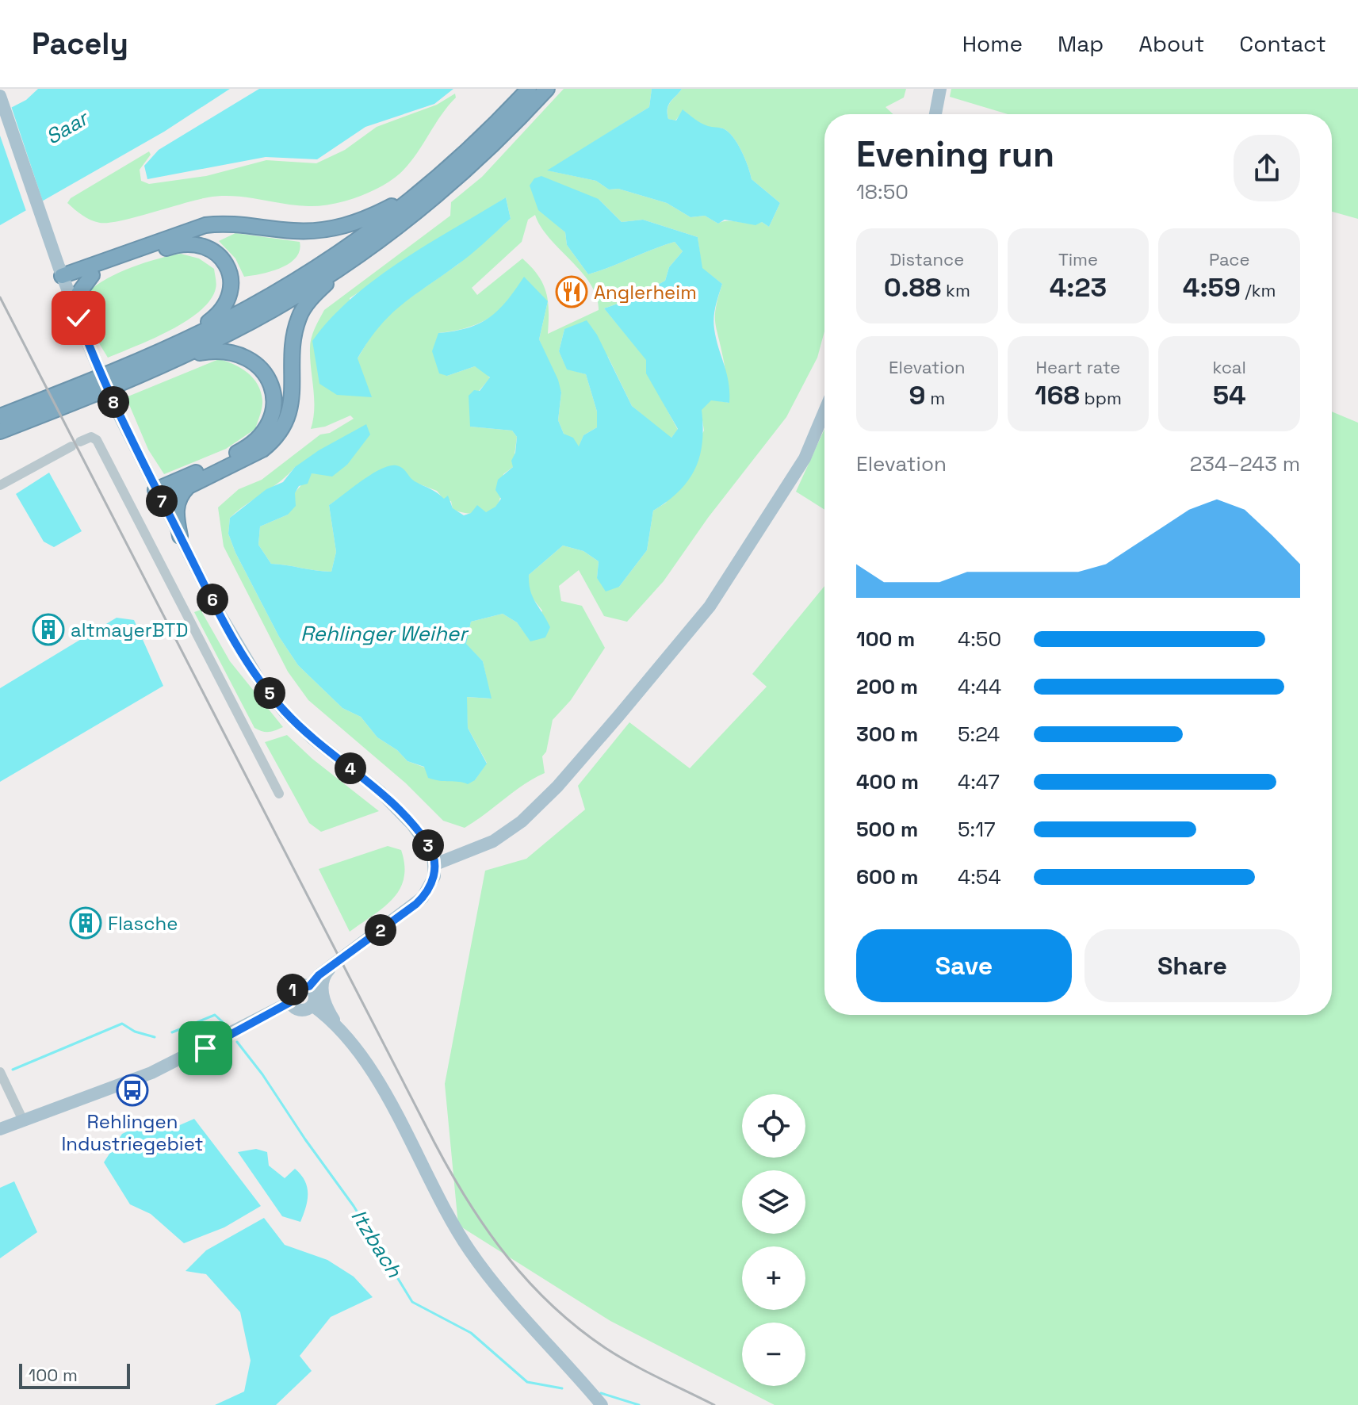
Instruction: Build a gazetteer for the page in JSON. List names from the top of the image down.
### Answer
{
  "water": ["Saar", "Rehlinger Weiher", "Itzbach"],
  "places": {
    "restaurant": ["Anglerheim"],
    "building": ["altmayerBTD", "Flasche"],
    "bus stop": ["Rehlingen Industriegebiet"]
  },
  "scale_bar": "100 m",
  "page": {
    "header": "Pacely",
    "nav": [
      "Home",
      "Map",
      "About",
      "Contact"
    ],
    "heading": ["Evening run", "18:50"],
    "stats": [
      ["Distance", "0.88 km"],
      ["Time", "4:23"],
      ["Pace", "4:59 /km"],
      ["Elevation", "9 m"],
      ["Heart rate", "168 bpm"],
      ["kcal", "54"]
    ],
    "pins": [
      "8",
      "7",
      "6",
      "5",
      "4",
      "3",
      "2",
      "1"
    ],
    "chart": ["Elevation", "234–243 m"],
    "list": [
      {
        "name": "100 m",
        "note": "4:50"
      },
      {
        "name": "200 m",
        "note": "4:44"
      },
      {
        "name": "300 m",
        "note": "5:24"
      },
      {
        "name": "400 m",
        "note": "4:47"
      },
      {
        "name": "500 m",
        "note": "5:17"
      },
      {
        "name": "600 m",
        "note": "4:54"
      }
    ],
    "buttons": ["Save", "Share"],
    "map_buttons": ["+", "−"],
    "scale": "100 m"
  }
}
